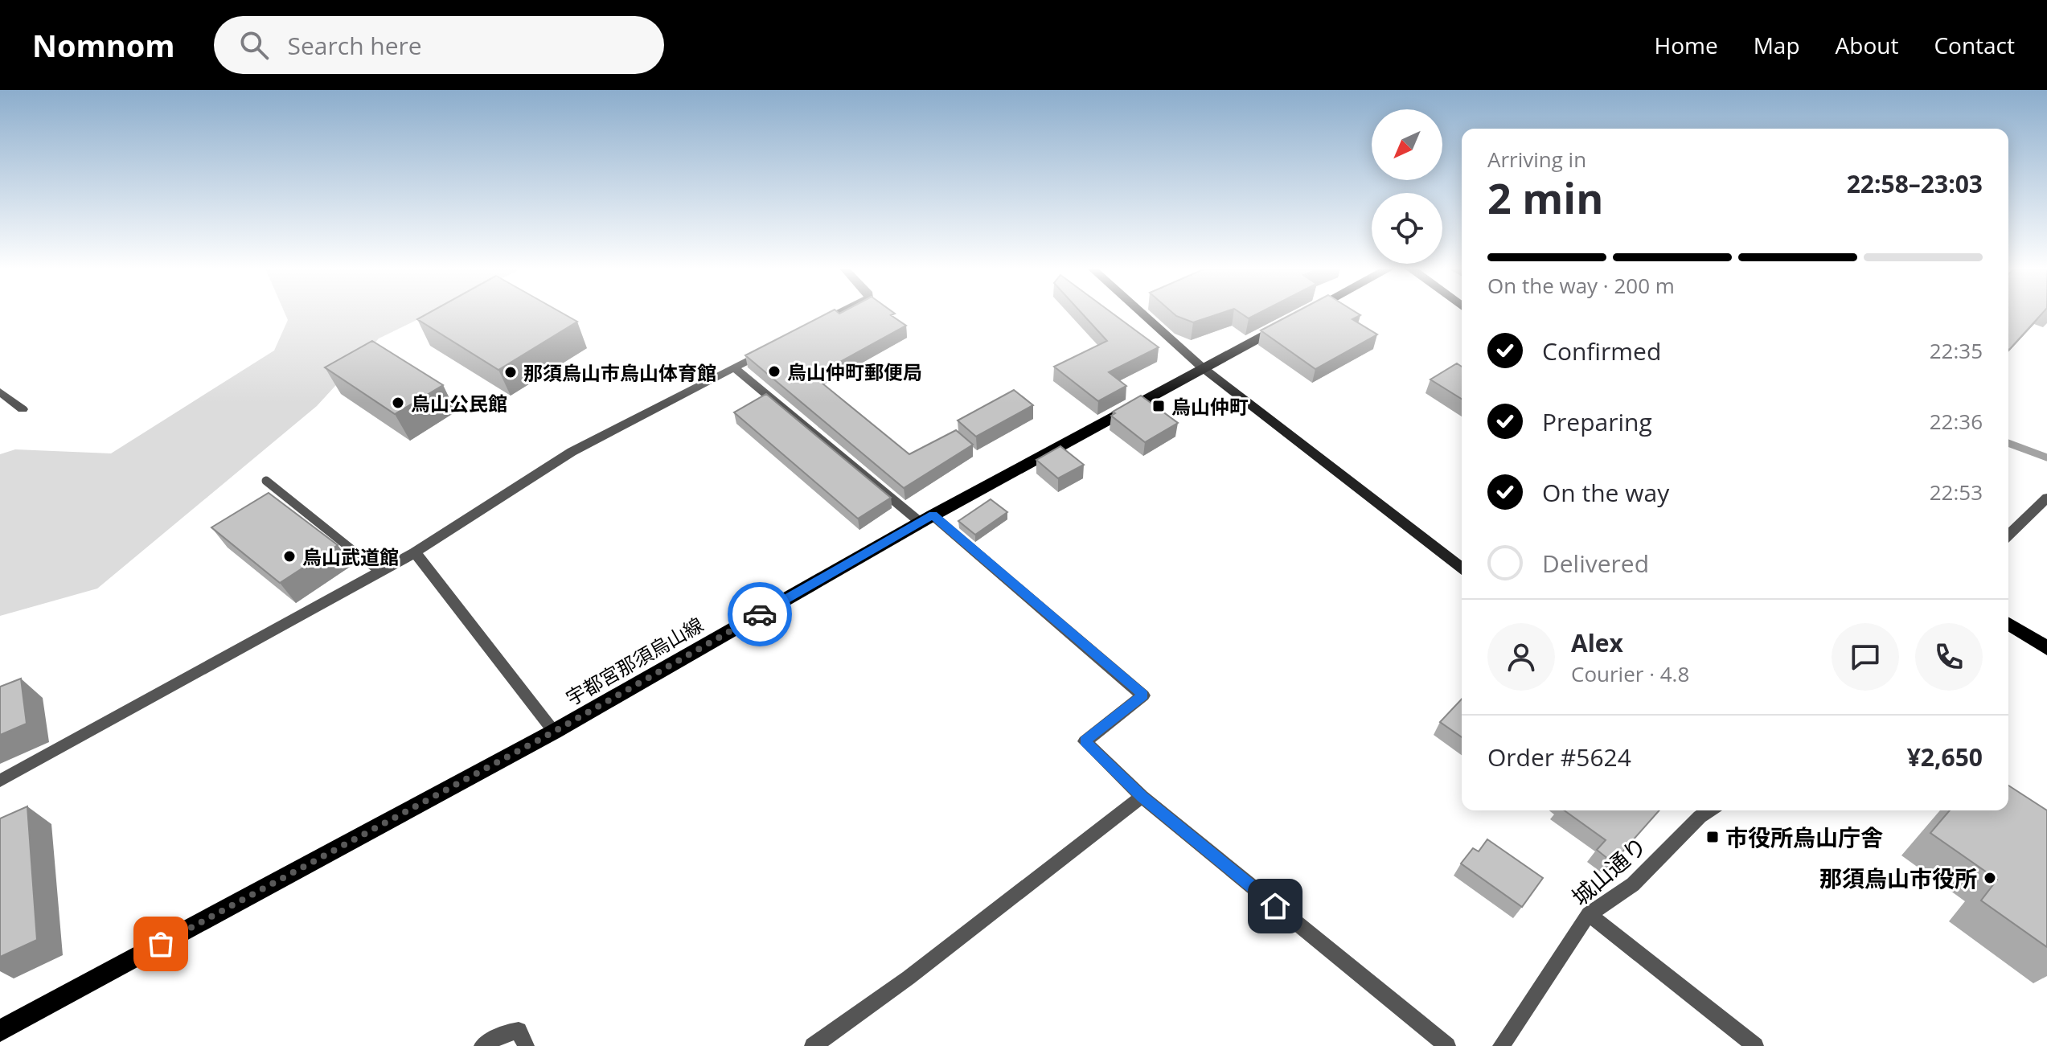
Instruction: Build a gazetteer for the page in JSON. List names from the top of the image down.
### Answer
{
  "streets": {
    "main road": ["宇都宮那須烏山線"],
    "street": ["城山通り"]
  },
  "places": {
    "other": [
      "烏山仲町郵便局",
      "那須烏山市烏山体育館",
      "烏山公民館",
      "烏山武道館",
      "那須烏山市役所"
    ],
    "transit": ["烏山仲町", "市役所烏山庁舎"]
  },
  "north": "bottom left",
  "page": {
    "header": "Nomnom",
    "search": "Search here",
    "nav": [
      "Home",
      "Map",
      "About",
      "Contact"
    ],
    "heading": ["2 min", "Arriving in", "22:58–23:03"],
    "panel": [
      "Alex",
      "Courier · 4.8",
      "Order #5624",
      "¥2,650"
    ],
    "bar": "On the way · 200 m",
    "list": [
      ["Confirmed", "22:35"],
      ["Preparing", "22:36"],
      ["On the way", "22:53"],
      "Delivered"
    ]
  }
}
